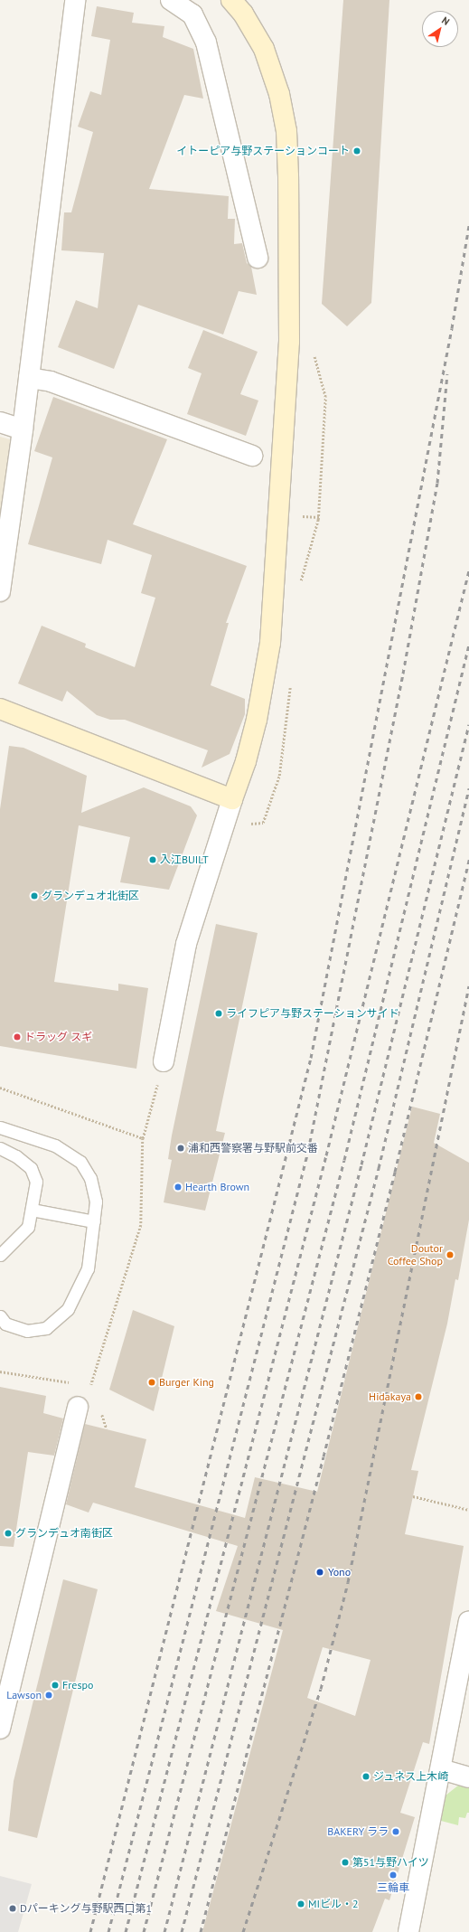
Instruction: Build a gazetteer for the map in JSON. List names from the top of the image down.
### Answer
{
  "places": [
    "イトーピア与野ステーションコート",
    "入江BUILT",
    "グランデュオ北街区",
    "ライフピア与野ステーションサイド",
    "ドラッグ スギ",
    "浦和西警察署与野駅前交番",
    "Hearth Brown",
    "Doutor Coffee Shop",
    "Burger King",
    "Hidakaya",
    "グランデュオ南街区",
    "Yono",
    "Frespo",
    "Lawson",
    "ジュネス上木崎",
    "BAKERY ララ",
    "第51与野ハイツ",
    "三輪車",
    "MIビル・2",
    "Dパーキング与野駅西口第1"
  ],
  "north": "top right"
}
